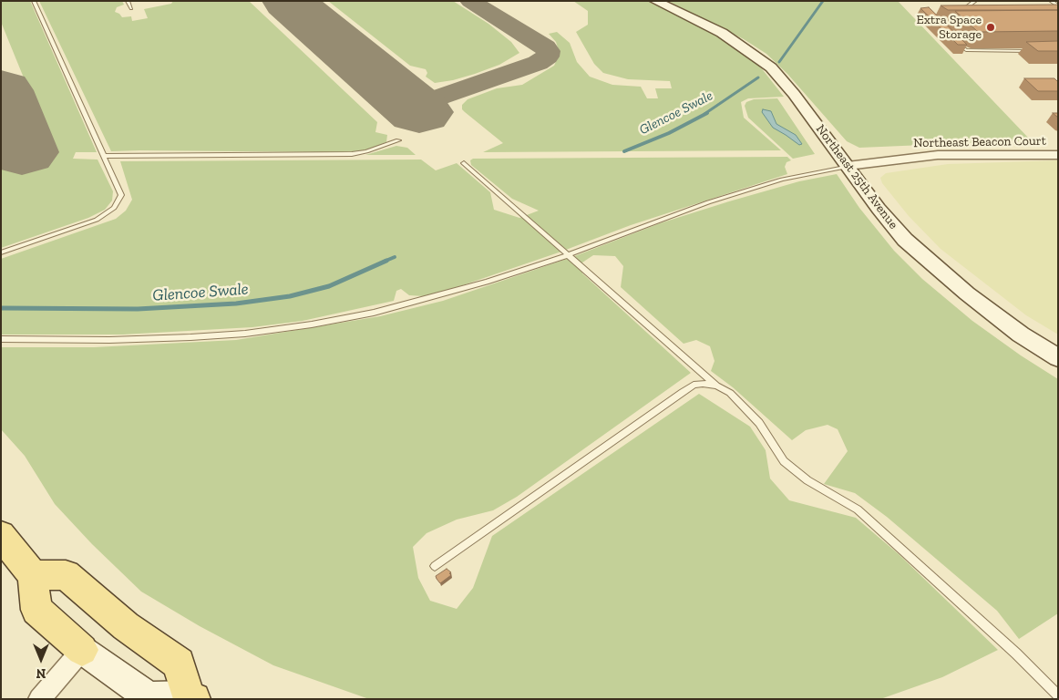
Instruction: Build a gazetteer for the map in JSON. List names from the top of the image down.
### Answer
{
  "streets": {
    "main road": ["Northeast 25th Avenue"],
    "street": ["Northeast Beacon Court"]
  },
  "crossings": [
    ["Northeast Beacon Court", "Northeast 25th Avenue"]
  ],
  "water": ["Glencoe Swale"],
  "places": ["Extra Space Storage"],
  "north": "bottom"
}
